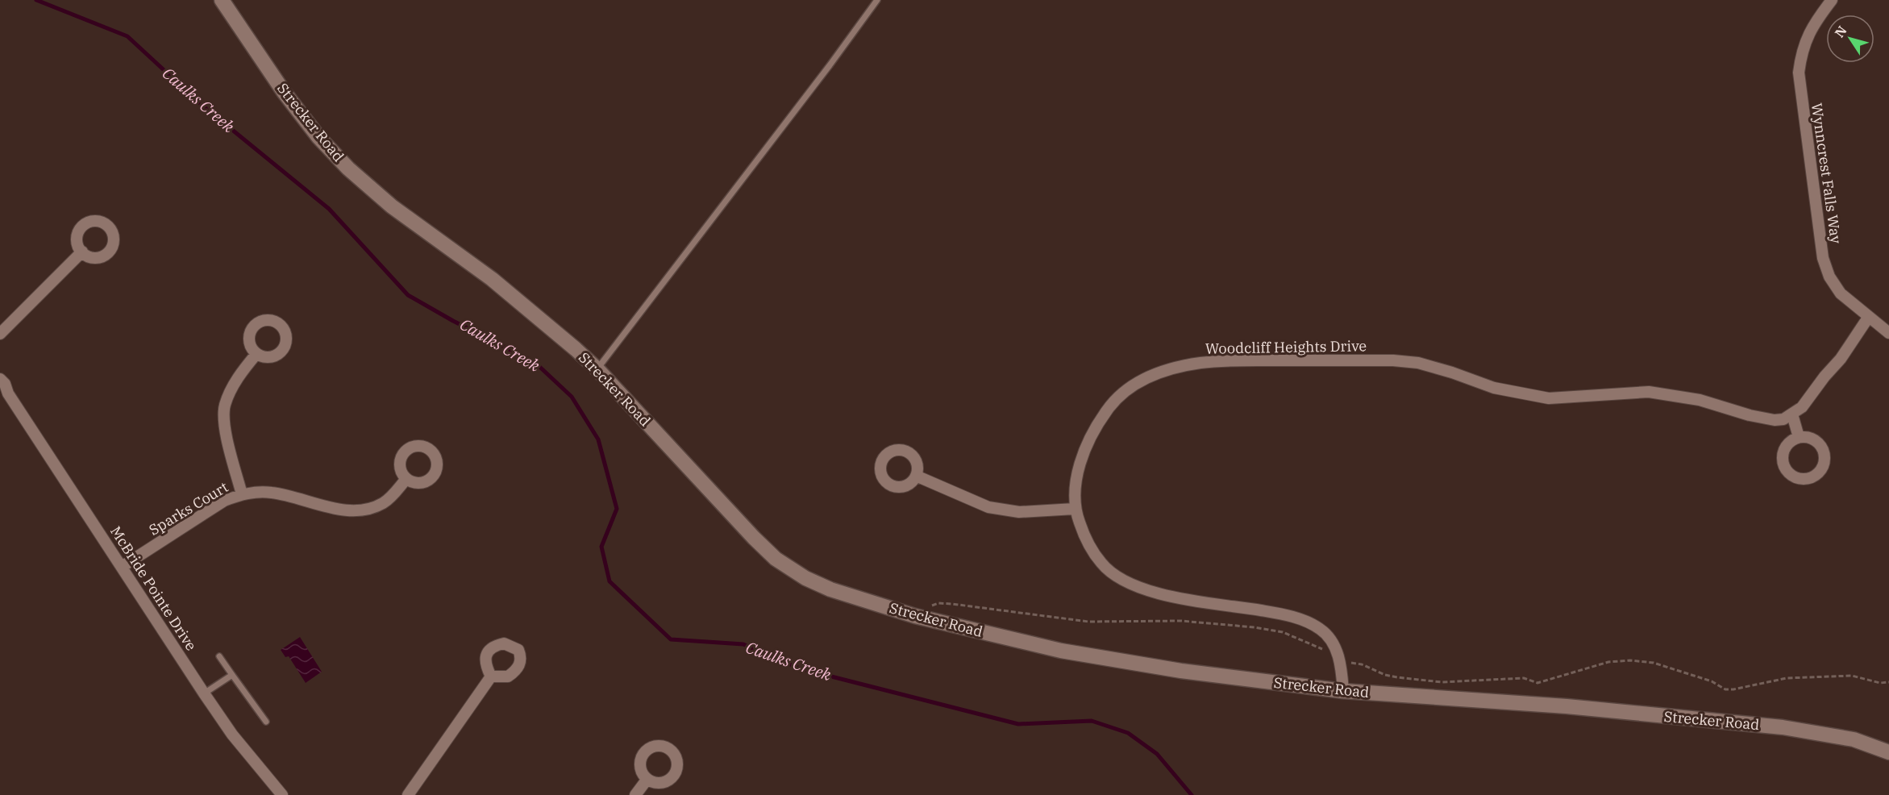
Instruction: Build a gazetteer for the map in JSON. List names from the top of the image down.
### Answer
{
  "streets": {
    "street": [
      "Strecker Road",
      "Wynncrest Falls Way",
      "Woodcliff Heights Drive",
      "Sparks Court",
      "McBride Pointe Drive"
    ]
  },
  "crossings": [
    ["Strecker Road", "Woodcliff Heights Drive"],
    ["Sparks Court", "McBride Pointe Drive"]
  ],
  "water": ["Caulks Creek"],
  "north": "top left"
}
